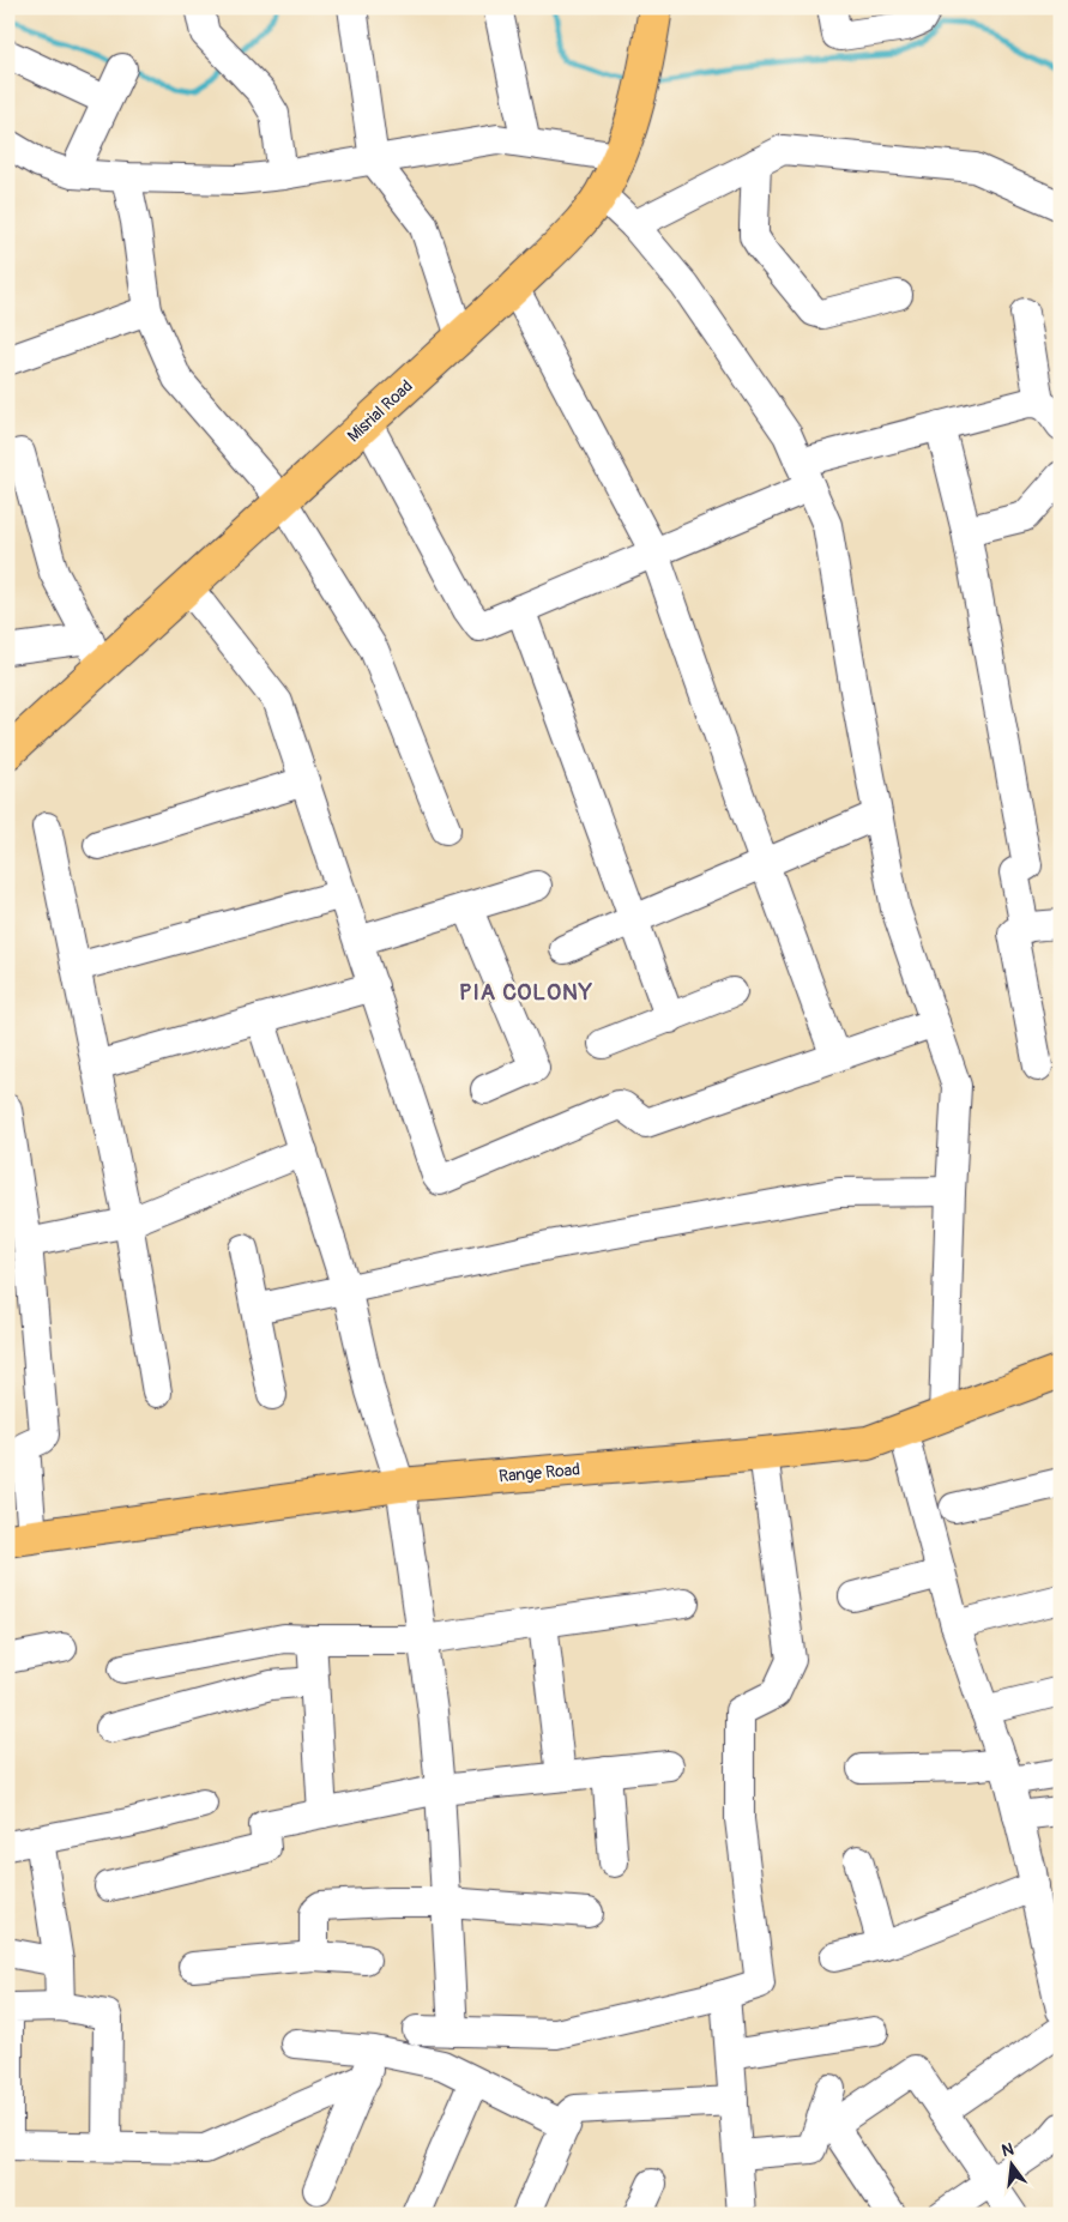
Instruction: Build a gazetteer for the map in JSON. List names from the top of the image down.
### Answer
{
  "streets": {
    "main road": ["Misrial Road", "Range Road"]
  },
  "districts": ["PIA COLONY"],
  "north": "top"
}
